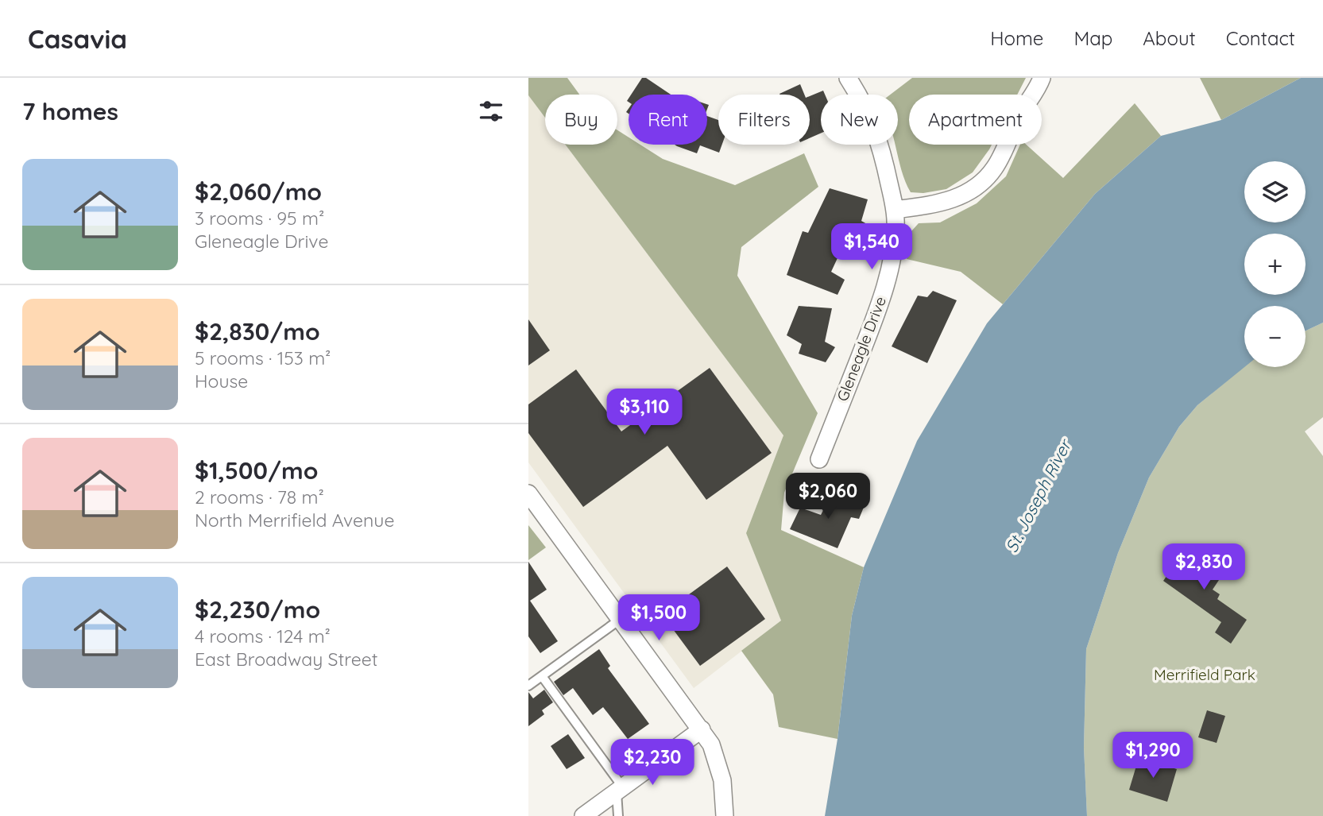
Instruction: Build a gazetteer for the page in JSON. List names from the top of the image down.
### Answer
{
  "streets": {
    "street": ["Gleneagle Drive"]
  },
  "water": ["St. Joseph River"],
  "parks": ["Merrifield Park"],
  "page": {
    "header": "Casavia",
    "nav": [
      "Home",
      "Map",
      "About",
      "Contact"
    ],
    "heading": "7 homes",
    "chip": [
      "Buy",
      "Rent",
      "Filters",
      "New",
      "Apartment"
    ],
    "list": [
      {
        "name": "$2,060/mo",
        "note": "3 rooms · 95 m² · Gleneagle Drive"
      },
      {
        "name": "$2,830/mo",
        "note": "5 rooms · 153 m² · House"
      },
      {
        "name": "$1,500/mo",
        "note": "2 rooms · 78 m² · North Merrifield Avenue"
      },
      {
        "name": "$2,230/mo",
        "note": "4 rooms · 124 m² · East Broadway Street"
      }
    ],
    "map_buttons": ["+", "−"],
    "price": [
      "$1,540",
      "$3,110",
      "$2,060",
      "$2,830",
      "$1,500",
      "$1,290",
      "$2,230"
    ]
  }
}
